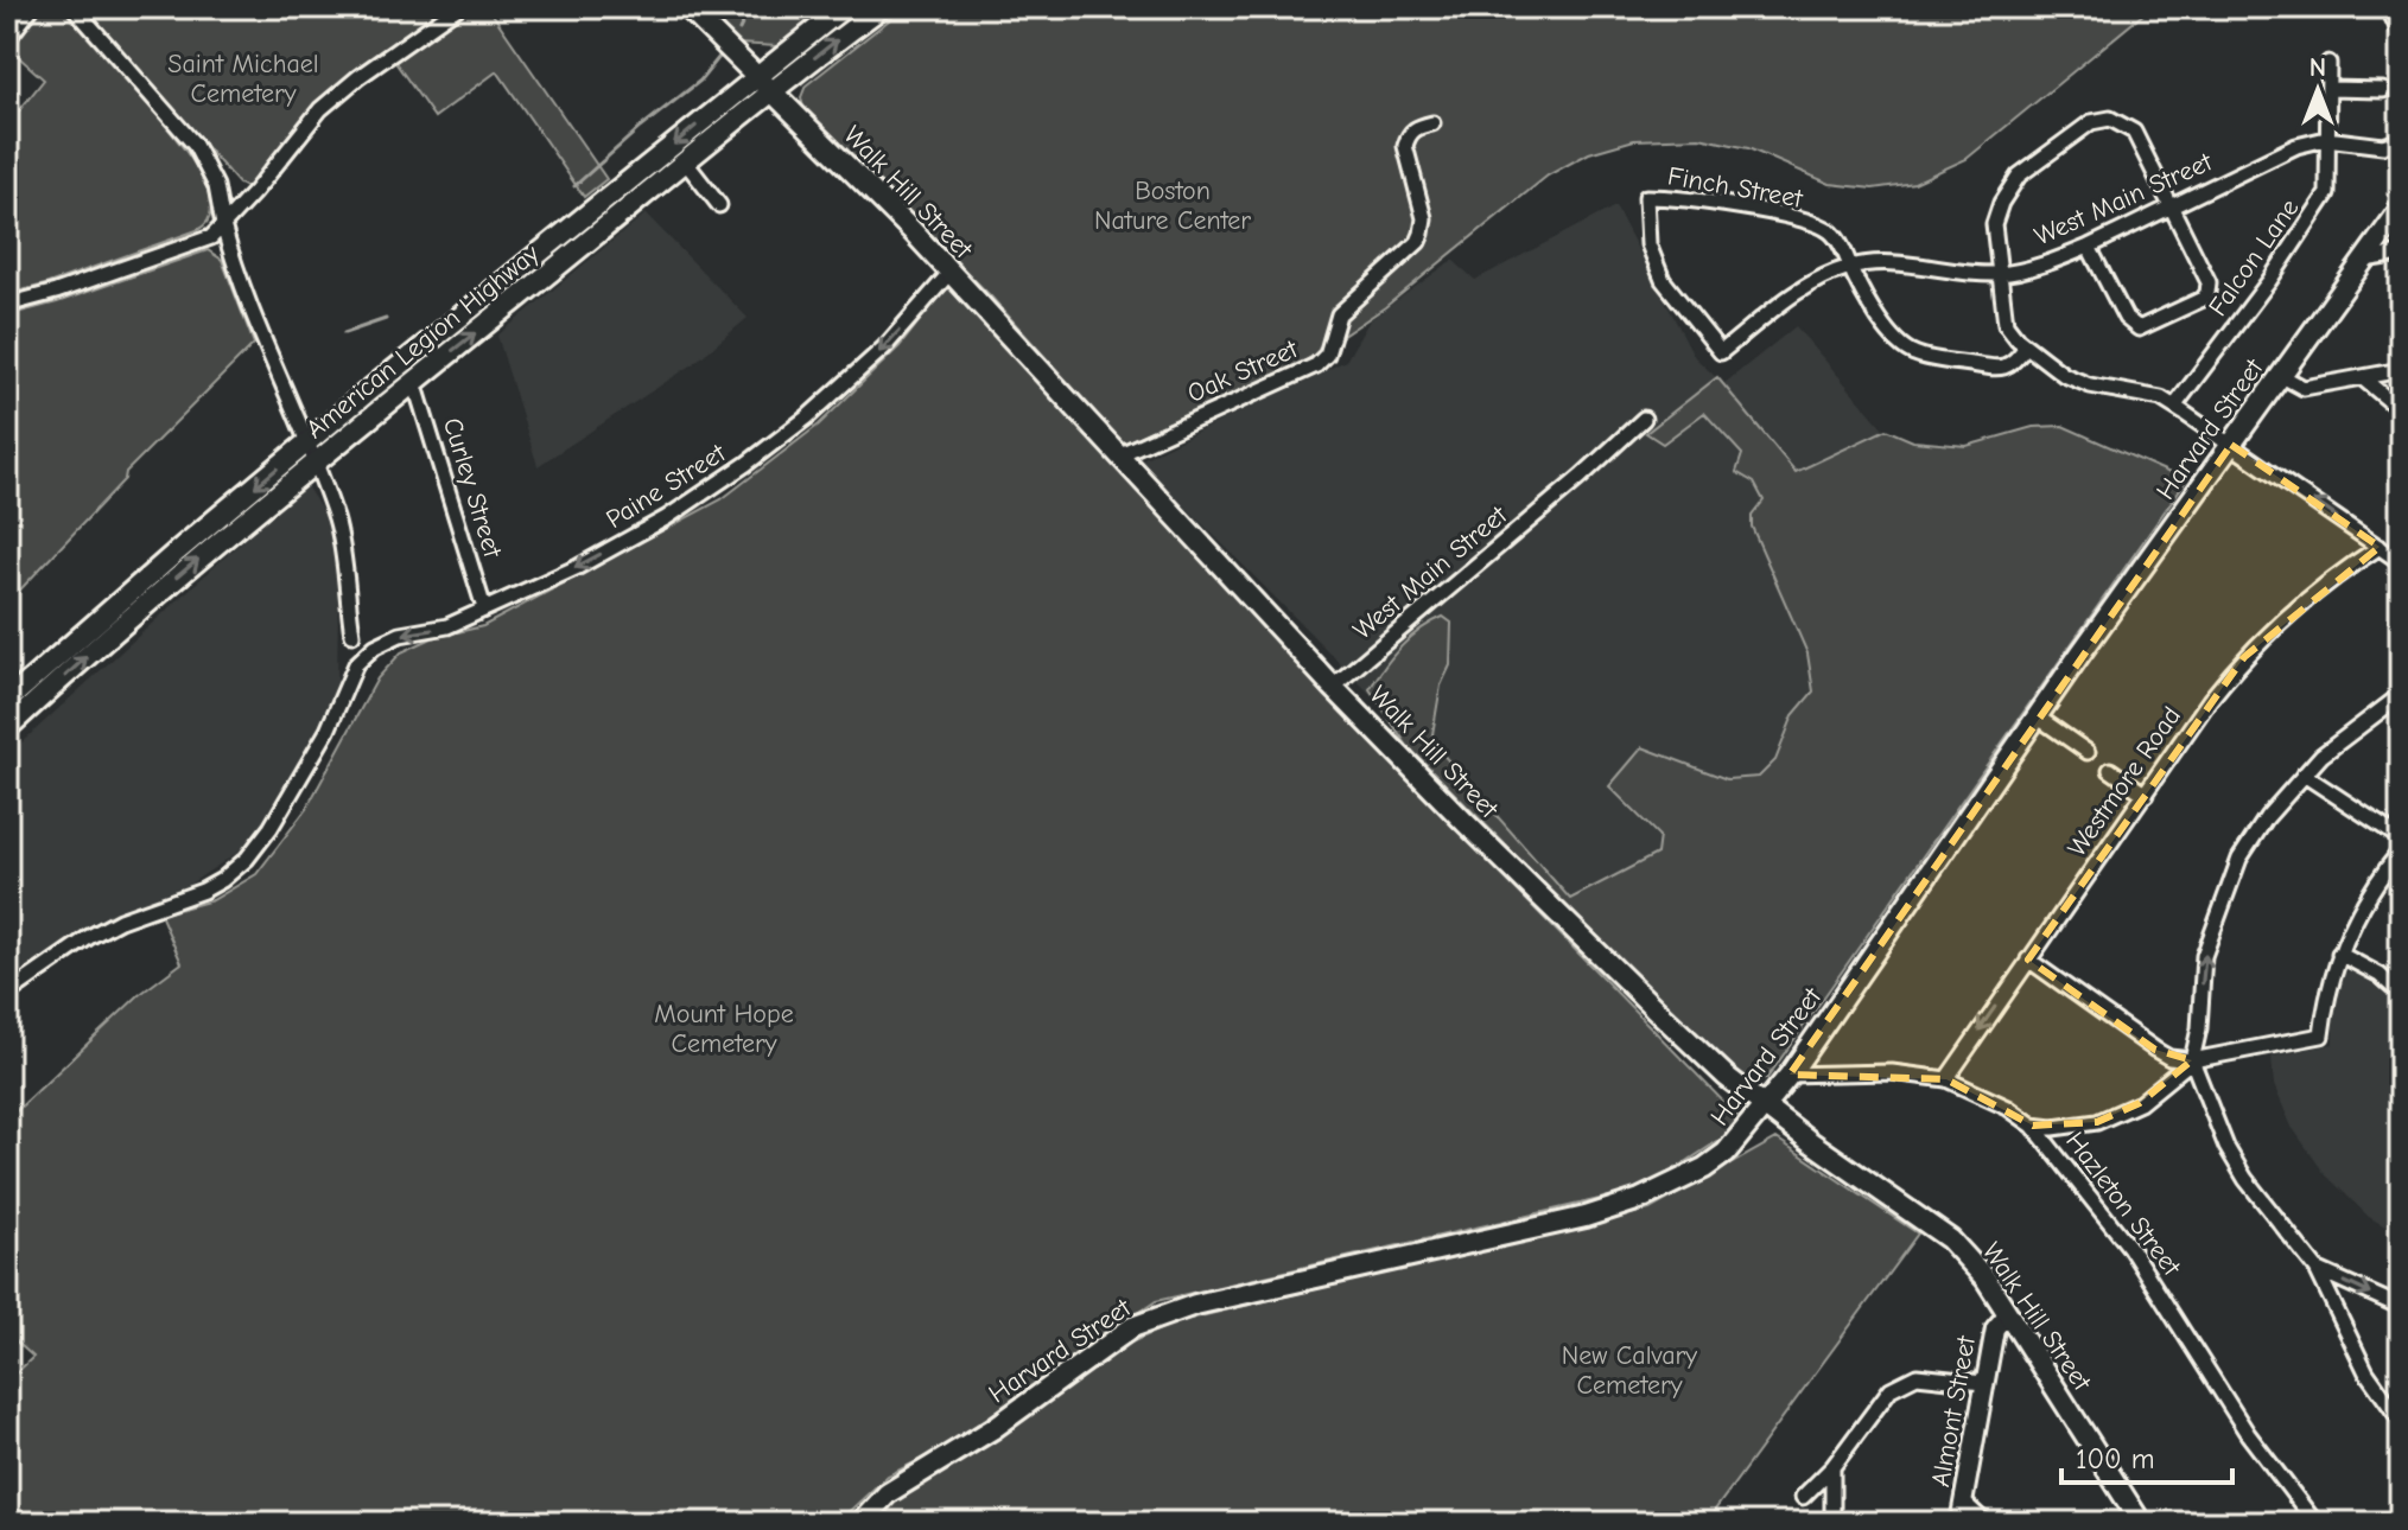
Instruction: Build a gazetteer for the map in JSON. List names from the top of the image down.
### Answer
{
  "streets": {
    "main road": ["Walk Hill Street", "American Legion Highway", "Harvard Street"],
    "street": [
      "Finch Street",
      "West Main Street",
      "Falcon Lane",
      "Oak Street",
      "Paine Street",
      "Curley Street",
      "Westmore Road",
      "Hazleton Street",
      "Almont Street"
    ]
  },
  "crossings": [
    ["Finch Street", "West Main Street"],
    ["Walk Hill Street", "West Main Street"],
    ["Walk Hill Street", "American Legion Highway"],
    ["Walk Hill Street", "Oak Street"],
    ["Walk Hill Street", "Harvard Street"],
    ["Walk Hill Street", "Paine Street"],
    ["Walk Hill Street", "Almont Street"],
    ["West Main Street", "Falcon Lane"],
    ["American Legion Highway", "Curley Street"],
    ["Harvard Street", "Hazleton Street"],
    ["Paine Street", "Curley Street"],
    ["Westmore Road", "Hazleton Street"]
  ],
  "one_way": ["Paine Street"],
  "parks": [
    "Saint Michael Cemetery",
    "Boston Nature Center",
    "Mount Hope Cemetery",
    "New Calvary Cemetery"
  ],
  "scale_bar": "100 m",
  "north": "top"
}
